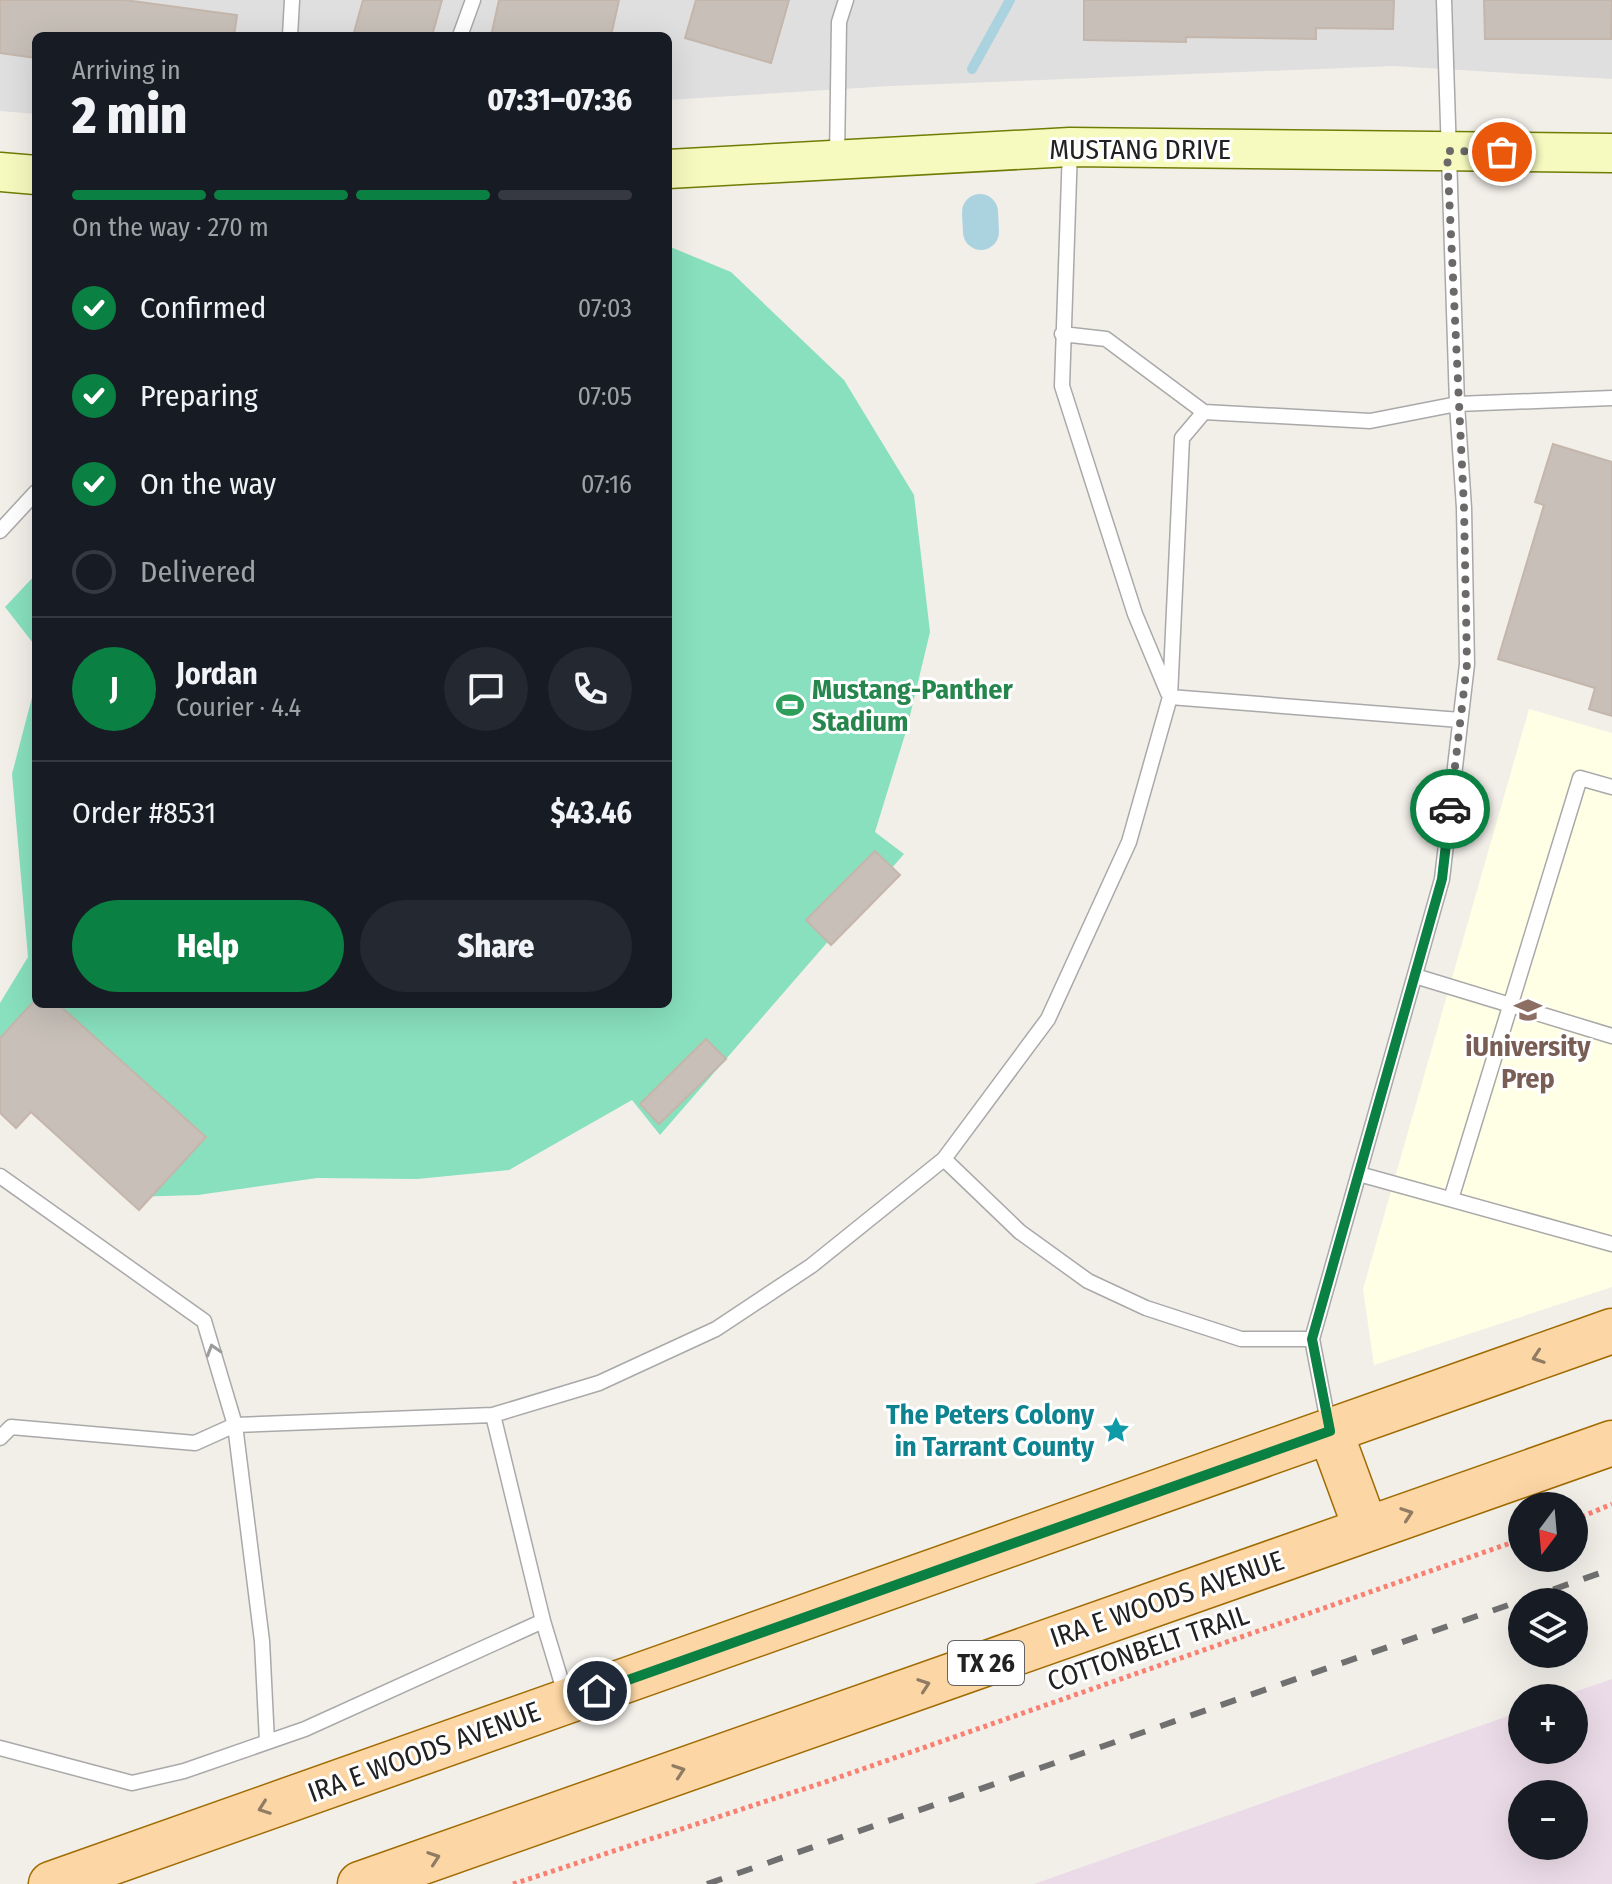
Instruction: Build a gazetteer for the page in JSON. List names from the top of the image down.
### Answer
{
  "streets": {
    "main road": ["MUSTANG DRIVE", "IRA E WOODS AVENUE", "TX 26"],
    "path": ["COTTONBELT TRAIL"]
  },
  "places": {
    "sports": ["Mustang-Panther Stadium"],
    "school or university": ["iUniversity Prep"],
    "place": ["The Peters Colony in Tarrant County"]
  },
  "north": "bottom",
  "page": {
    "heading": ["2 min", "Arriving in", "07:31–07:36"],
    "panel": [
      "Jordan",
      "Courier · 4.4",
      "Order #8531",
      "$43.46"
    ],
    "bar": "On the way · 270 m",
    "list": [
      ["Confirmed", "07:03"],
      ["Preparing", "07:05"],
      ["On the way", "07:16"],
      "Delivered"
    ],
    "round": "J",
    "buttons": ["Help", "Share"],
    "map_buttons": ["+", "−"]
  }
}
